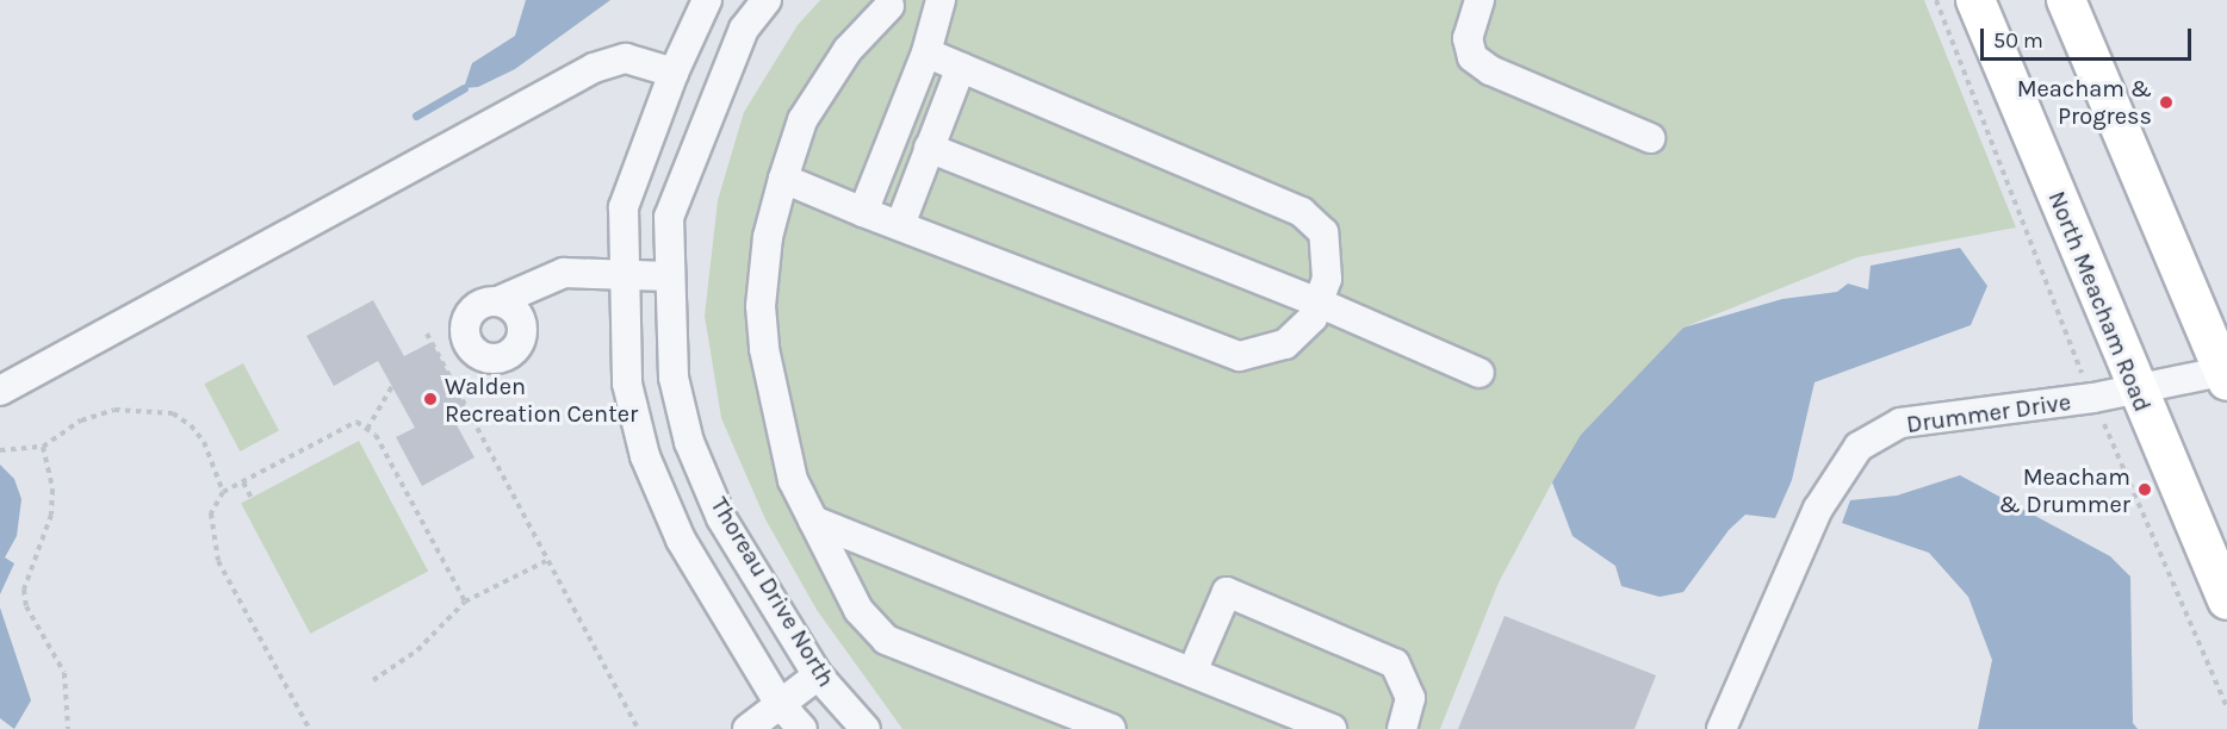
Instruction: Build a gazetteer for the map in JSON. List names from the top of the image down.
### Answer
{
  "streets": {
    "main road": ["North Meacham Road"],
    "street": ["Drummer Drive", "Thoreau Drive North"]
  },
  "crossings": [
    ["North Meacham Road", "Drummer Drive"]
  ],
  "places": ["Meacham & Progress", "Walden Recreation Center", "Meacham & Drummer"],
  "scale_bar": "50 m"
}
